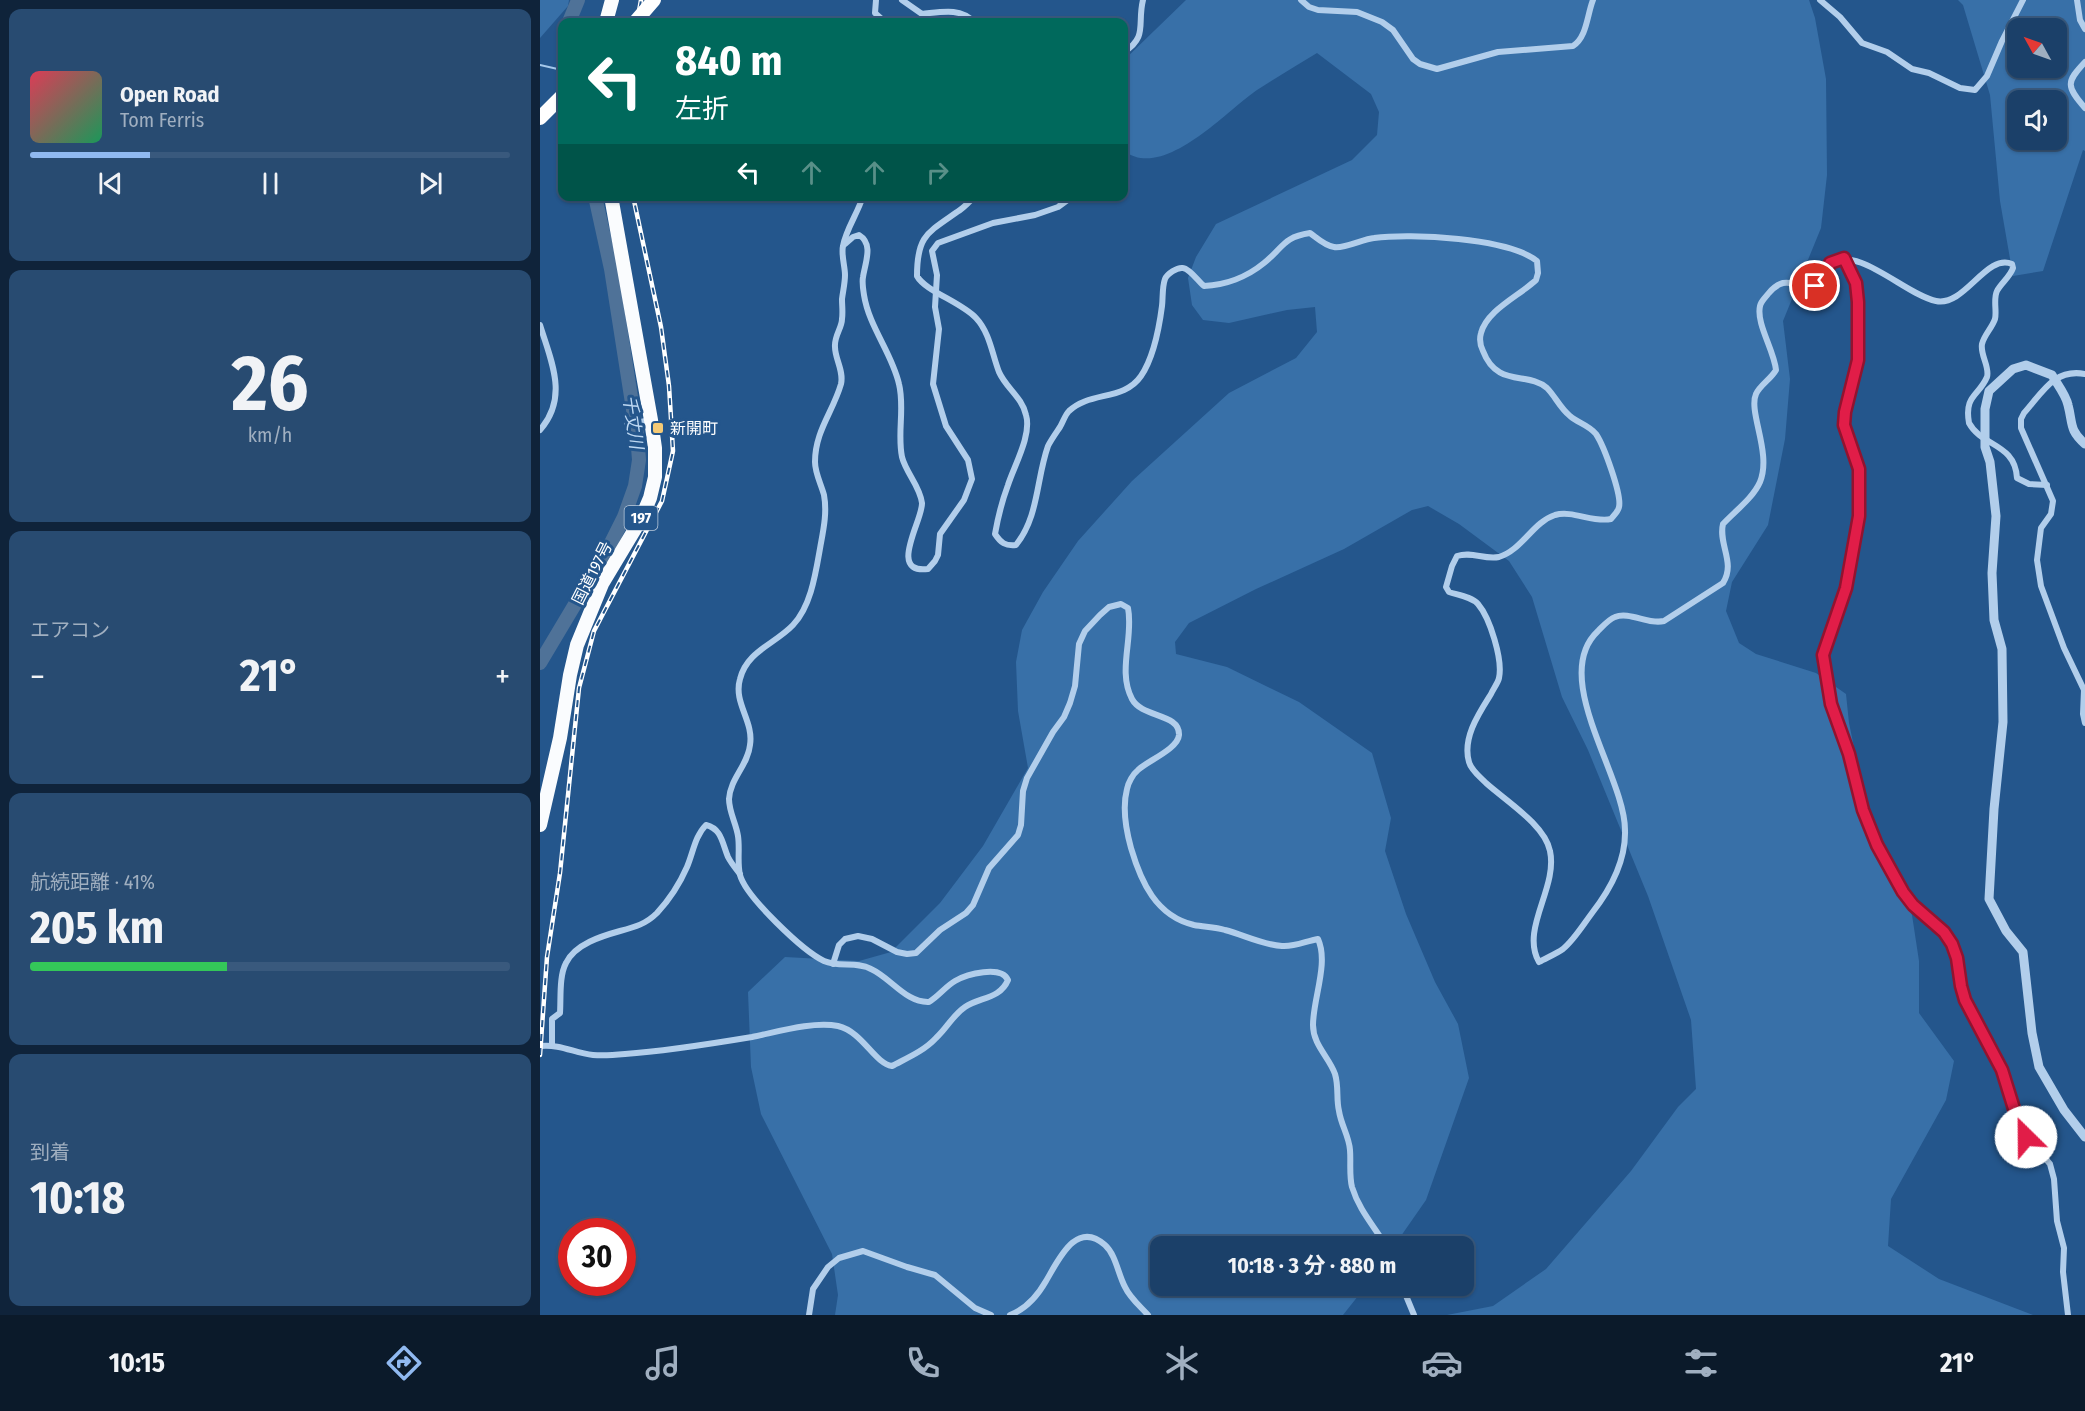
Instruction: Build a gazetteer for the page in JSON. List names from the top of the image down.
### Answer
{
  "streets": {
    "highway": ["197", "国道197号"]
  },
  "water": ["千丈川"],
  "places": {
    "transit": ["新開町"]
  },
  "north": "top left",
  "page": {
    "turn": ["840 m", "左折"],
    "song": ["Open Road", "Tom Ferris"],
    "tile": [
      ["26", "km/h"],
      "エアコン",
      ["航続距離 · 41%", "205 km"],
      ["到着", "10:18"]
    ],
    "heat": ["−", "21°", "+"],
    "limit": "30",
    "trip": "10:18 · 3 分 · 880 m",
    "tabs": ["10:15", "21°"]
  }
}
